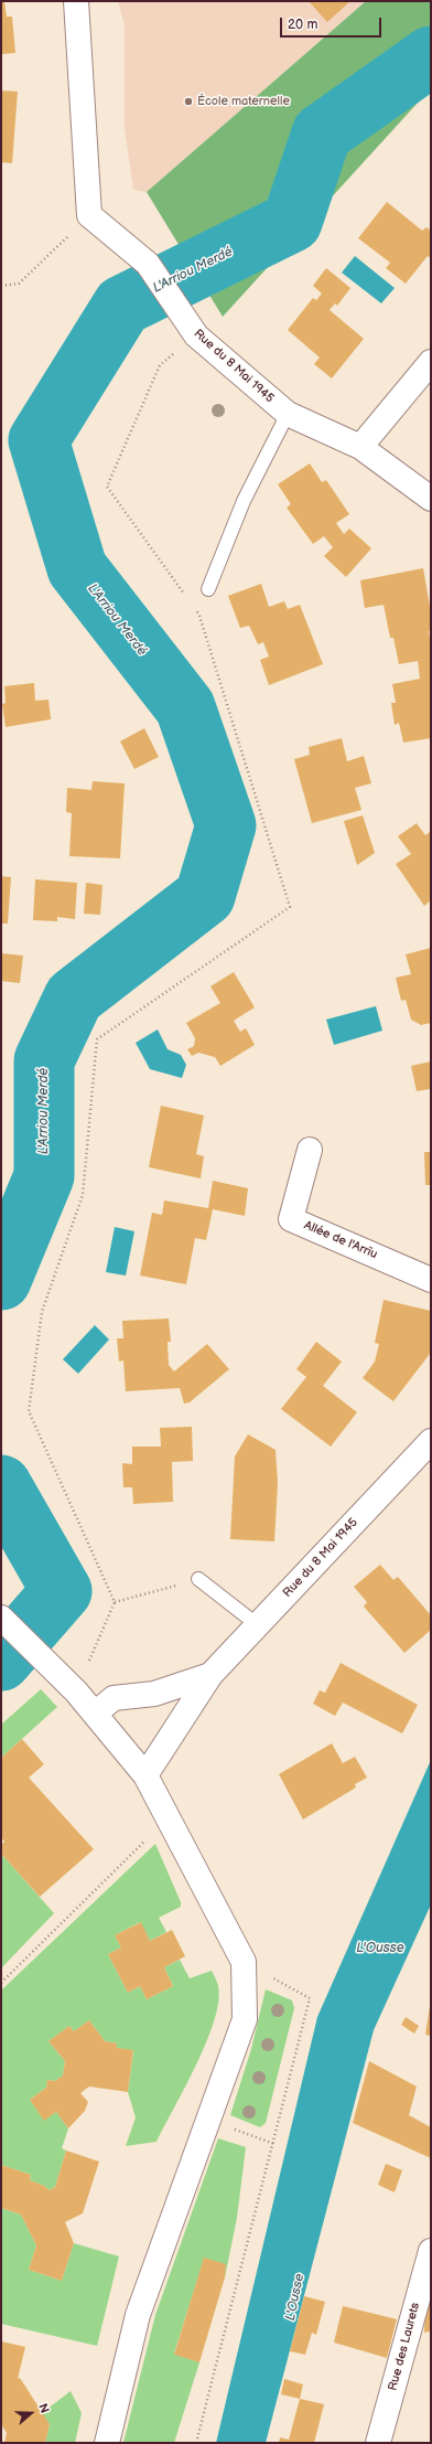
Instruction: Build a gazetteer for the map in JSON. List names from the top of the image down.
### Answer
{
  "streets": {
    "street": ["Rue du 8 Mai 1945", "Allée de l'Arrïu", "Rue des Laurets"]
  },
  "water": ["L'Arriou Merdé", "L'Ousse"],
  "places": ["École maternelle"],
  "scale_bar": "20 m",
  "north": "right"
}
